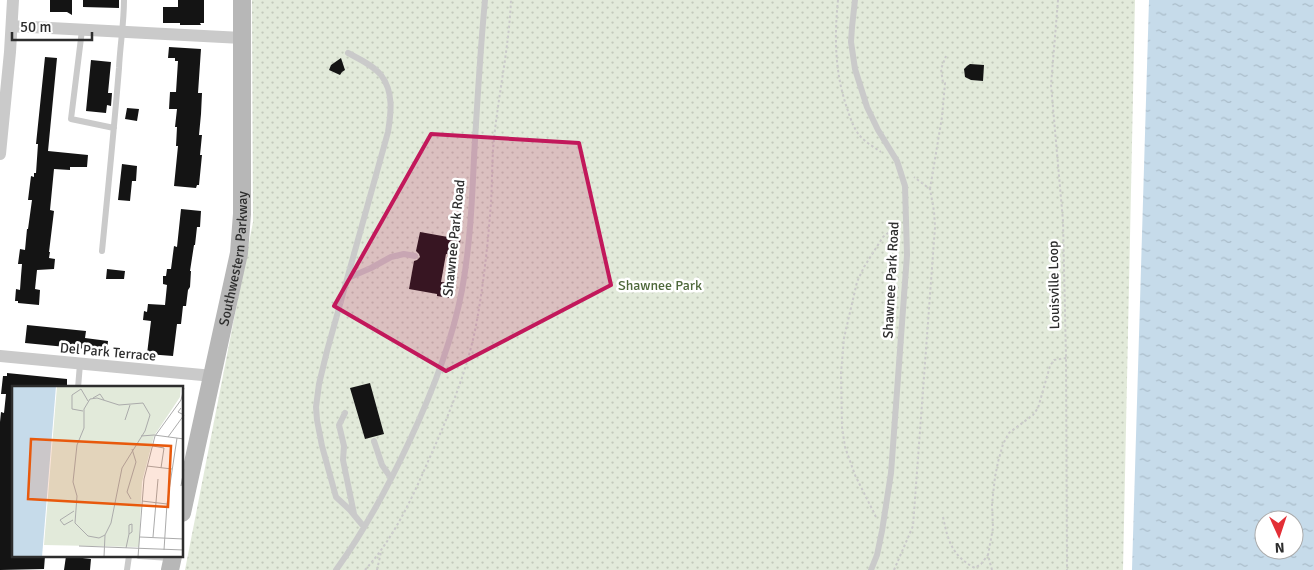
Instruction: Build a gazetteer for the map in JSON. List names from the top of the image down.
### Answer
{
  "streets": {
    "street": ["Southwestern Parkway", "Del Park Terrace"],
    "lane": ["Shawnee Park Road"],
    "path": ["Louisville Loop"]
  },
  "crossings": [
    ["Southwestern Parkway", "Del Park Terrace"]
  ],
  "parks": ["Shawnee Park"],
  "scale_bar": "50 m",
  "north": "bottom"
}
